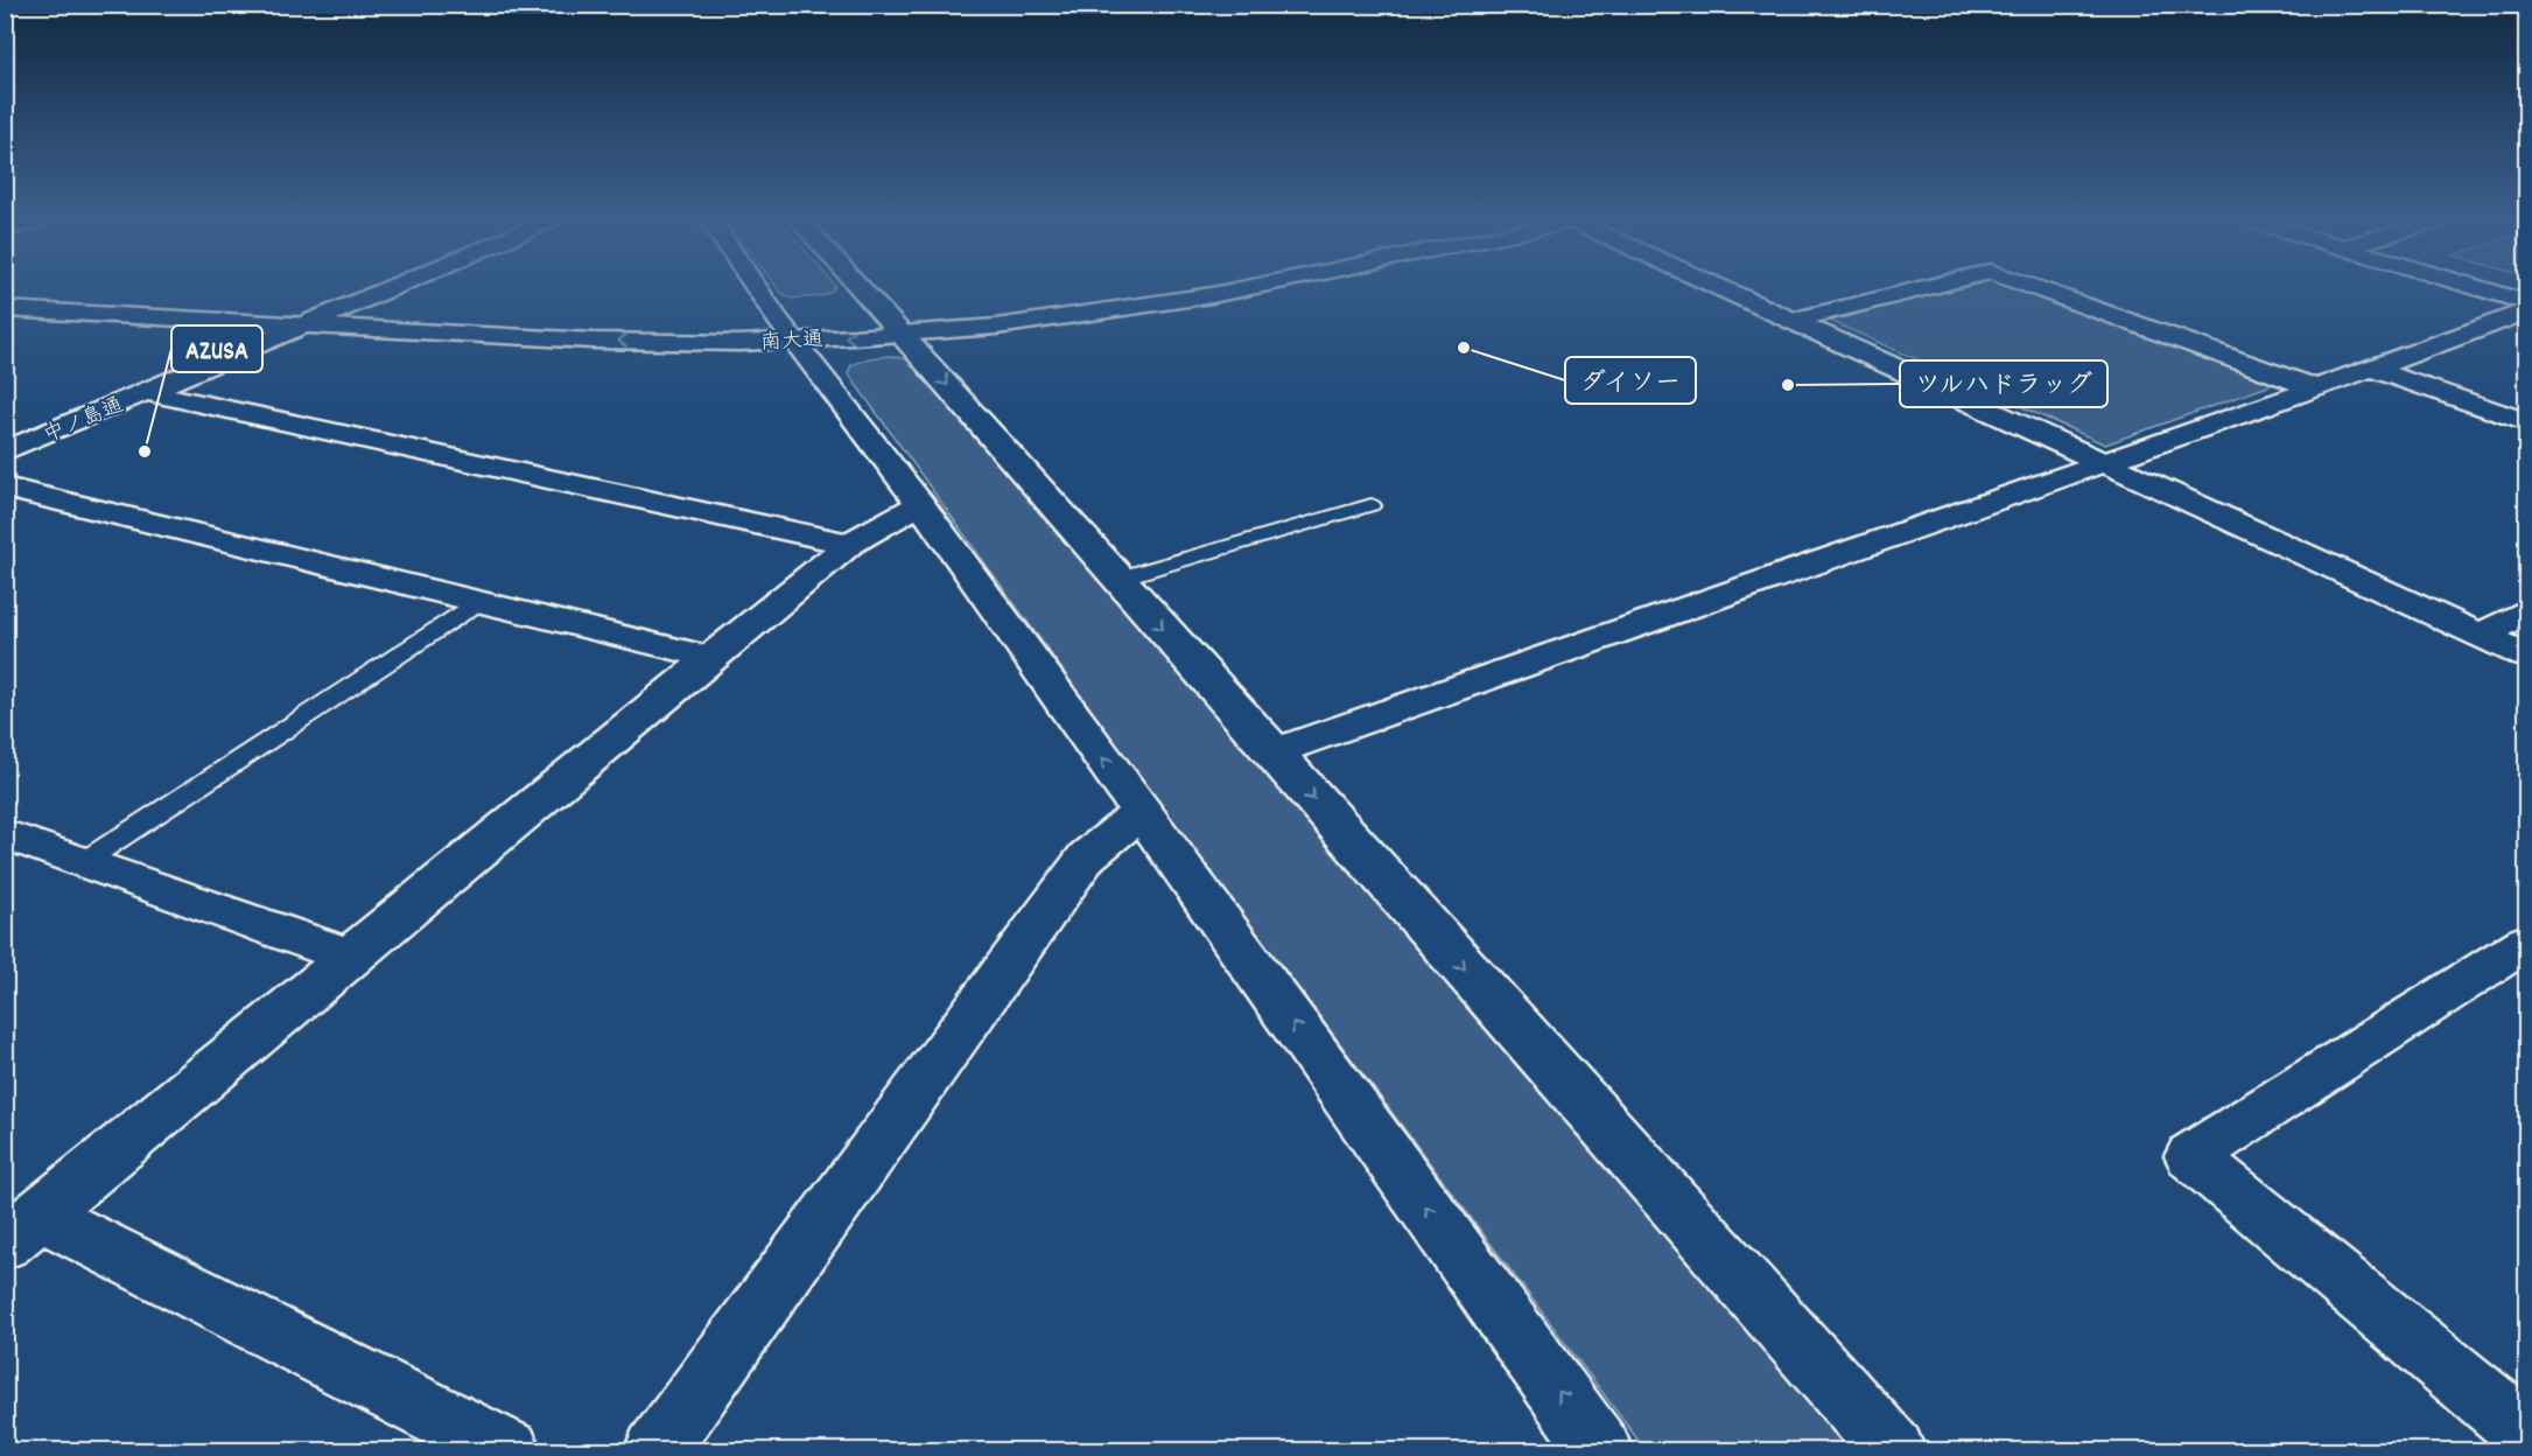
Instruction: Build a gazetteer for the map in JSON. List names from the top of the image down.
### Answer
{
  "streets": {
    "street": ["南大通", "中ノ島通"]
  },
  "crossings": [
    ["南大通", "中ノ島通"]
  ],
  "places": ["ダイソー", "ツルハドラッグ", "AZUSA"]
}
